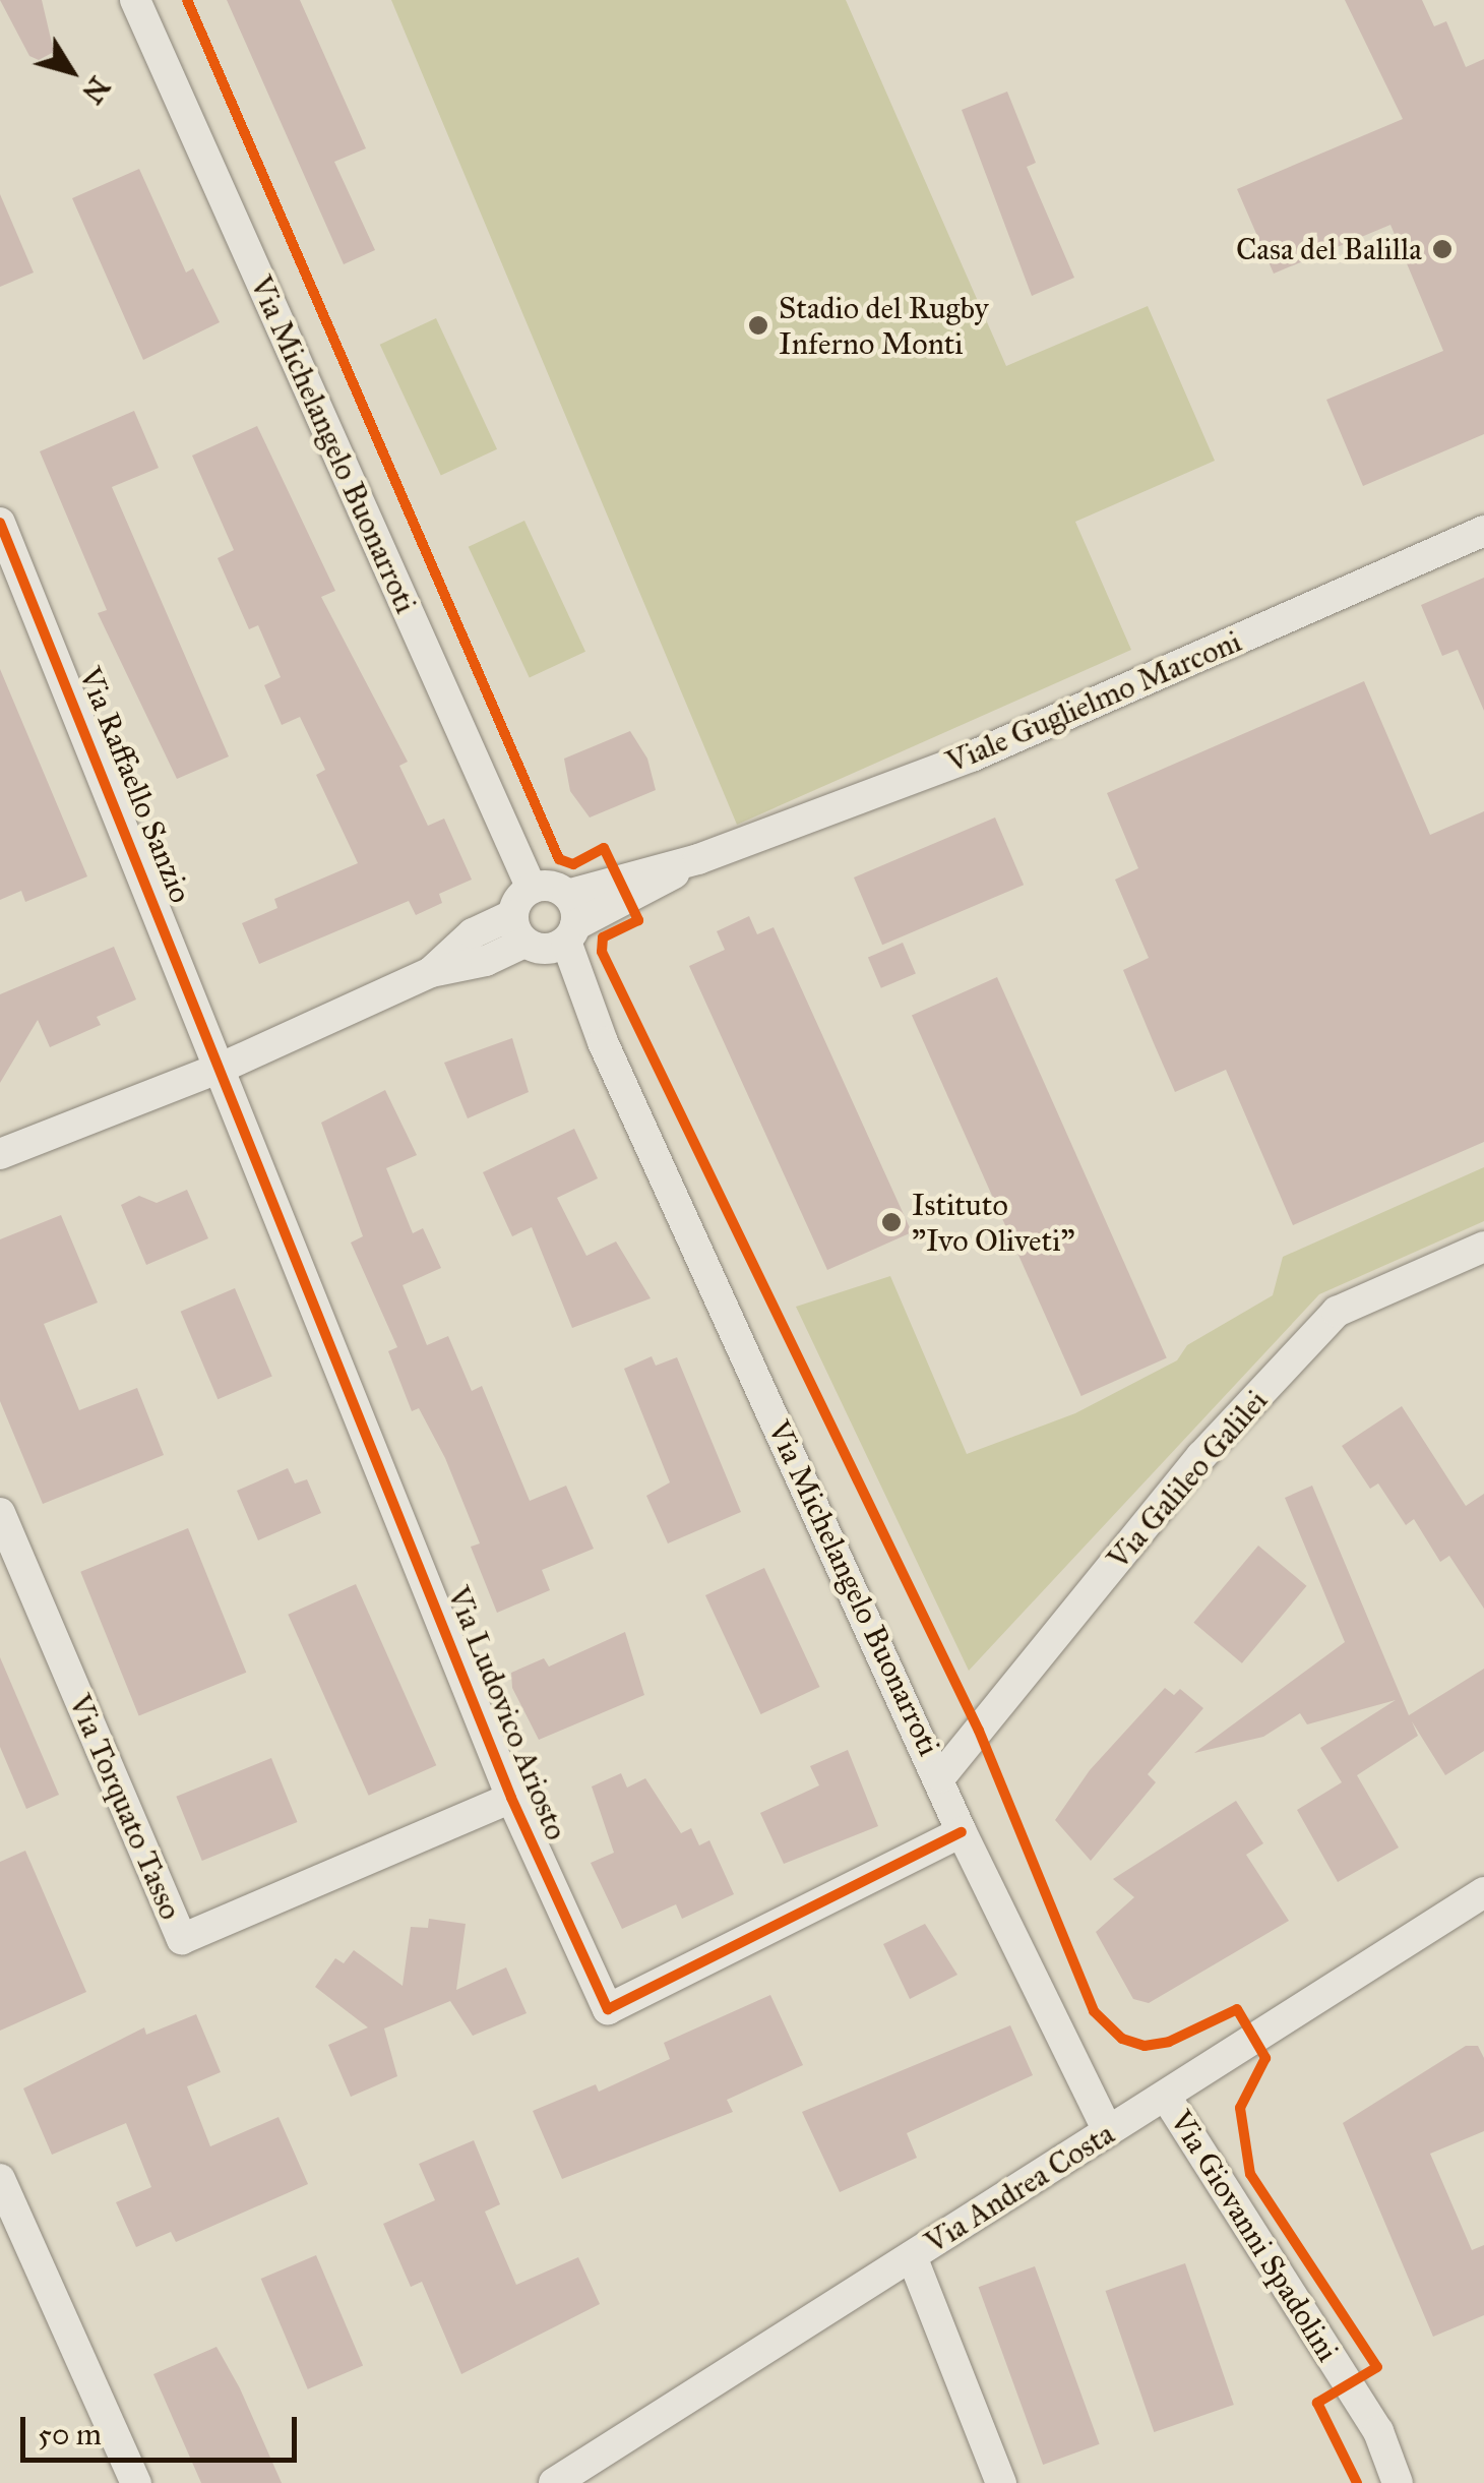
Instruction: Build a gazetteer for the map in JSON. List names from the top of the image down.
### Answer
{
  "streets": {
    "street": [
      "Via Michelangelo Buonarroti",
      "Viale Guglielmo Marconi",
      "Via Raffaello Sanzio",
      "Via Galileo Galilei",
      "Via Ludovico Ariosto",
      "Via Torquato Tasso",
      "Via Andrea Costa",
      "Via Giovanni Spadolini"
    ]
  },
  "crossings": [
    ["Via Michelangelo Buonarroti", "Viale Guglielmo Marconi"],
    ["Via Michelangelo Buonarroti", "Via Galileo Galilei"],
    ["Via Michelangelo Buonarroti", "Via Ludovico Ariosto"],
    ["Via Michelangelo Buonarroti", "Via Andrea Costa"],
    ["Viale Guglielmo Marconi", "Via Raffaello Sanzio"],
    ["Viale Guglielmo Marconi", "Via Ludovico Ariosto"],
    ["Via Raffaello Sanzio", "Via Ludovico Ariosto"],
    ["Via Ludovico Ariosto", "Via Torquato Tasso"],
    ["Via Andrea Costa", "Via Giovanni Spadolini"]
  ],
  "places": ["Casa del Balilla", "Stadio del Rugby Inferno Monti", "Istituto \"Ivo Oliveti\""],
  "scale_bar": "50 m",
  "north": "bottom right"
}
